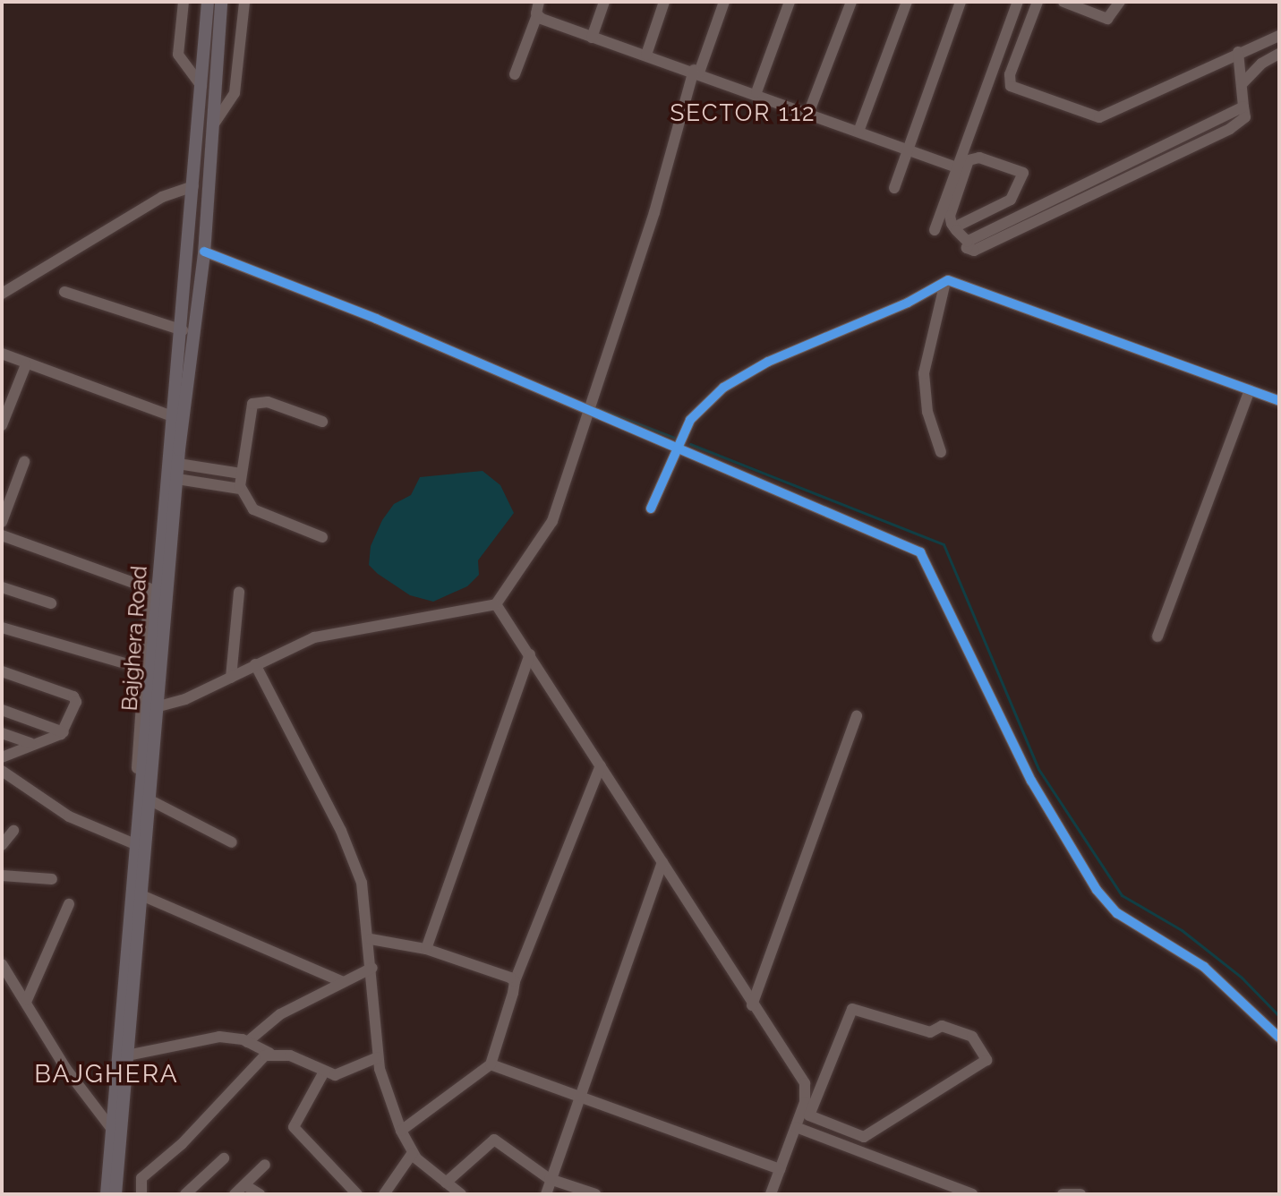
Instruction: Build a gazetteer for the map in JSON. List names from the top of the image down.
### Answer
{
  "streets": {
    "main road": ["Bajghera Road"]
  },
  "districts": ["SECTOR 112", "BAJGHERA"]
}
